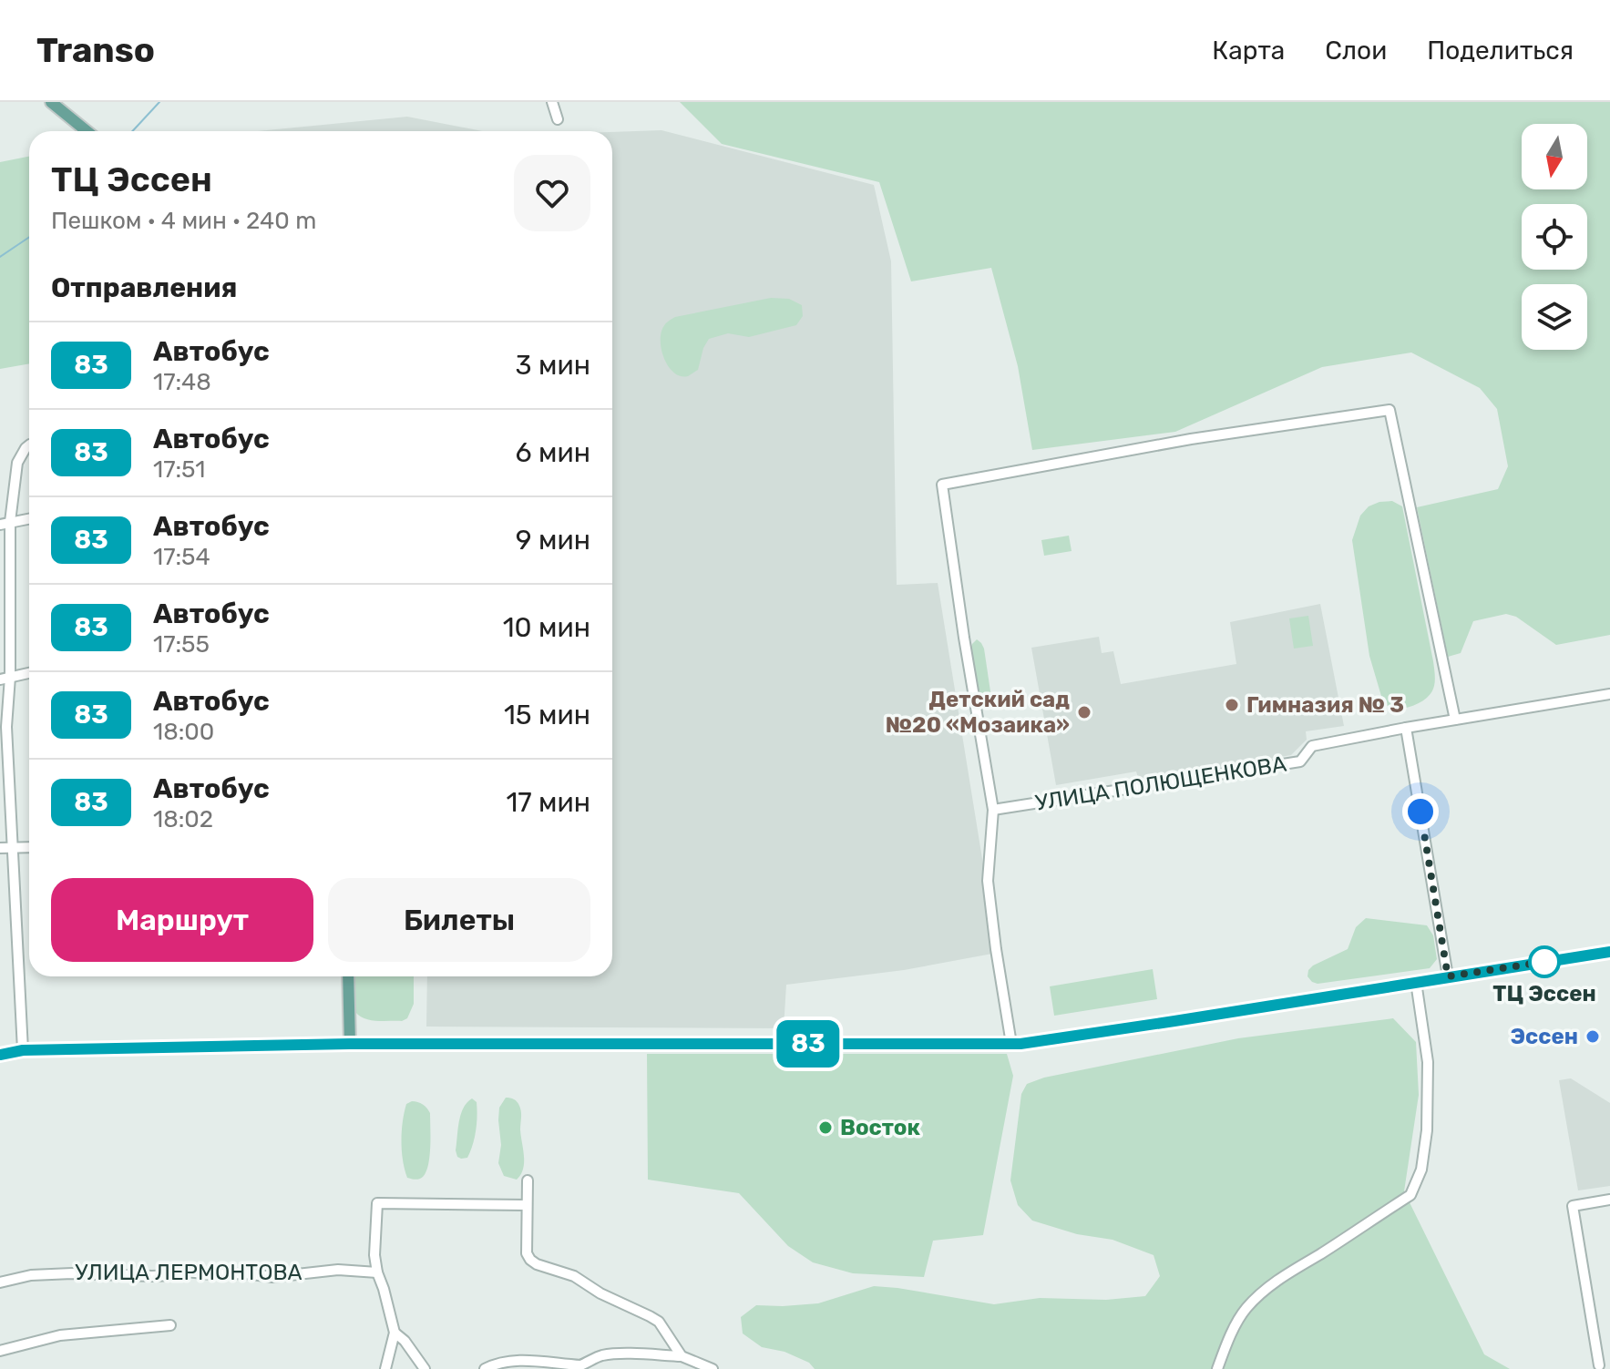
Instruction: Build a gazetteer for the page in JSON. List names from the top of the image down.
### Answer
{
  "streets": {
    "street": ["УЛИЦА ПОЛЮЩЕНКОВА", "УЛИЦА ЛЕРМОНТОВА"]
  },
  "places": [
    "Гимназия № 3",
    "Детский сад №20 «Мозаика»",
    "ТЦ Эссен",
    "Эссен",
    "Восток"
  ],
  "lines": ["bus line 83"],
  "north": "bottom",
  "page": {
    "header": "Transo",
    "nav": ["Карта", "Слои", "Поделиться"],
    "on_map": "83",
    "heading": [
      ["ТЦ Эссен", "Пешком · 4 мин · 240 m"],
      "Отправления"
    ],
    "list": [
      {
        "mark": "83",
        "name": "Автобус",
        "note": "17:48",
        "value": "3 мин"
      },
      {
        "mark": "83",
        "name": "Автобус",
        "note": "17:51",
        "value": "6 мин"
      },
      {
        "mark": "83",
        "name": "Автобус",
        "note": "17:54",
        "value": "9 мин"
      },
      {
        "mark": "83",
        "name": "Автобус",
        "note": "17:55",
        "value": "10 мин"
      },
      {
        "mark": "83",
        "name": "Автобус",
        "note": "18:00",
        "value": "15 мин"
      },
      {
        "mark": "83",
        "name": "Автобус",
        "note": "18:02",
        "value": "17 мин"
      }
    ],
    "buttons": ["Маршрут", "Билеты"]
  }
}
